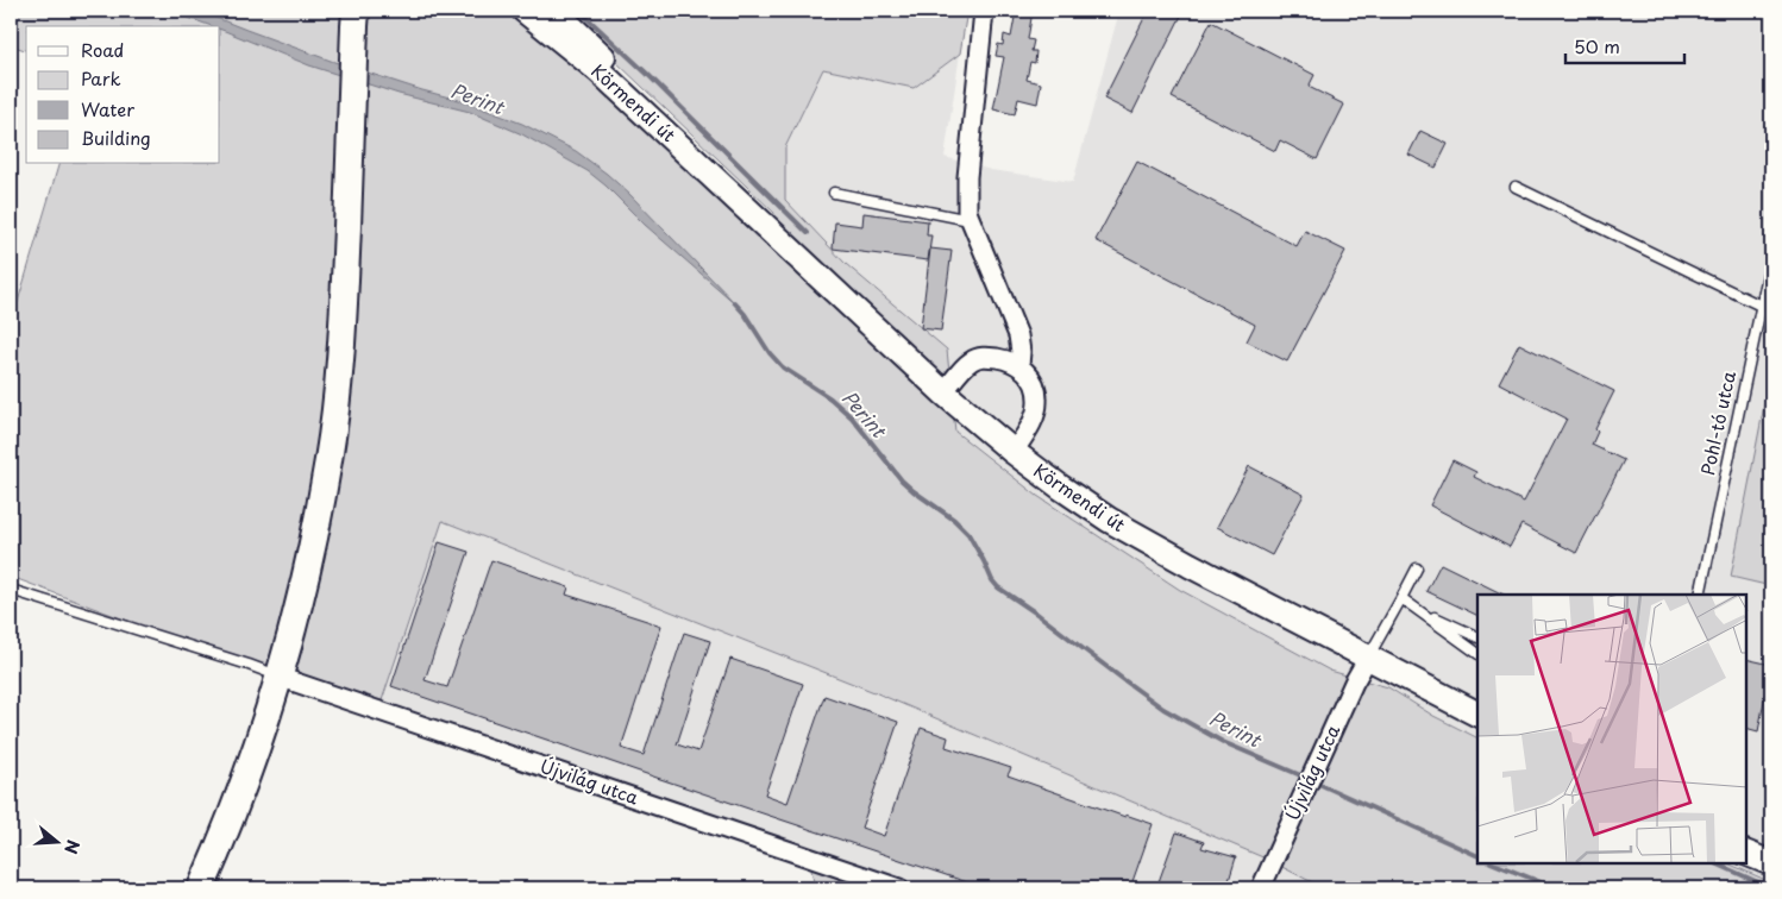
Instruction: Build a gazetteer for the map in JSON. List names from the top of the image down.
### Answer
{
  "streets": {
    "street": ["Körmendi út", "Újvilág utca"],
    "lane": ["Pohl-tó utca"]
  },
  "crossings": [
    ["Körmendi út", "Újvilág utca"]
  ],
  "water": ["Perint"],
  "legend": [
    "Road",
    "Park",
    "Water",
    "Building"
  ],
  "scale_bar": "50 m",
  "north": "right"
}
